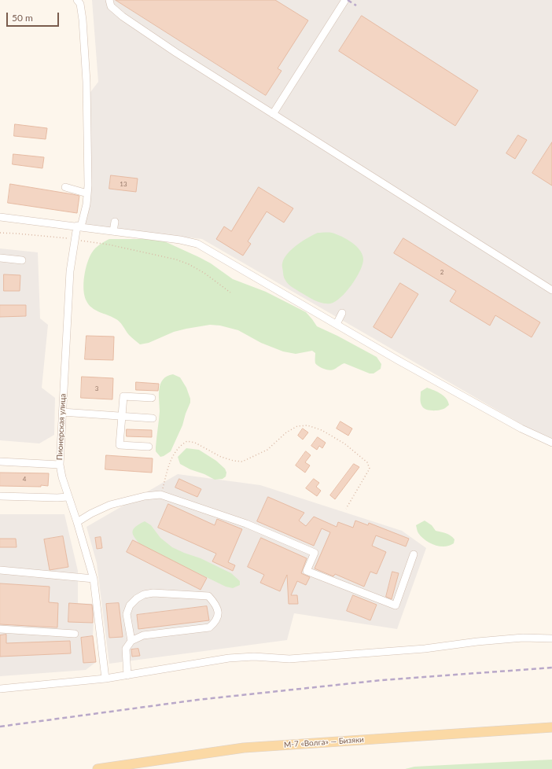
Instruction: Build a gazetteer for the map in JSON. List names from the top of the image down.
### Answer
{
  "streets": {
    "main road": ["М-7 «Волга» — Бизяки"],
    "street": ["Пионерская улица"]
  },
  "house_numbers": [
    "13",
    "2",
    "3",
    "4"
  ],
  "scale_bar": "50 m"
}
